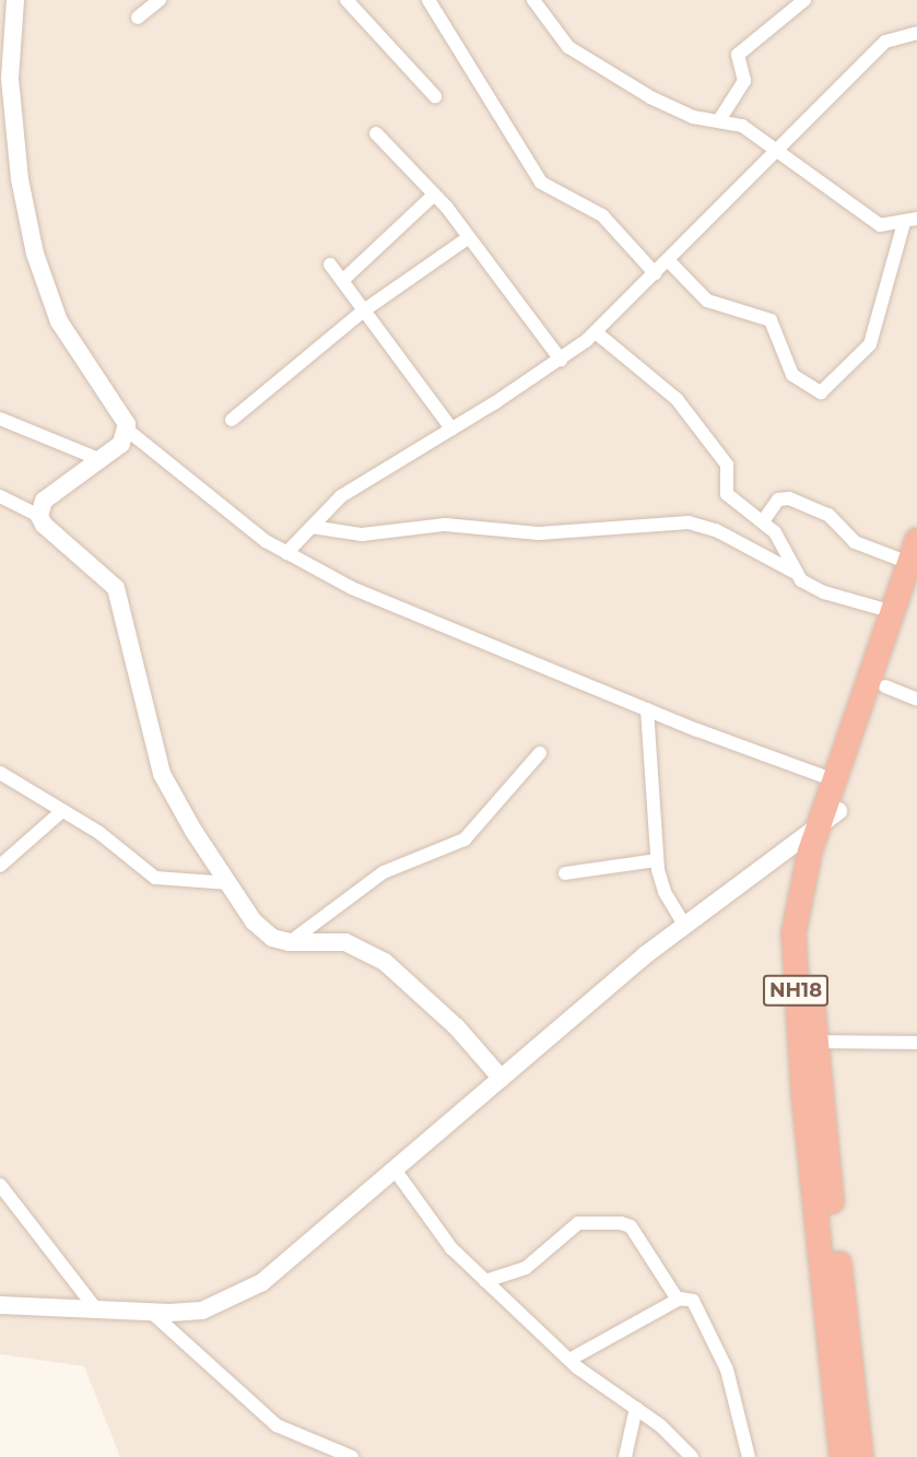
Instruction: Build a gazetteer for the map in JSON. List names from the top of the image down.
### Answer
{
  "streets": {
    "highway": ["NH18"]
  }
}
